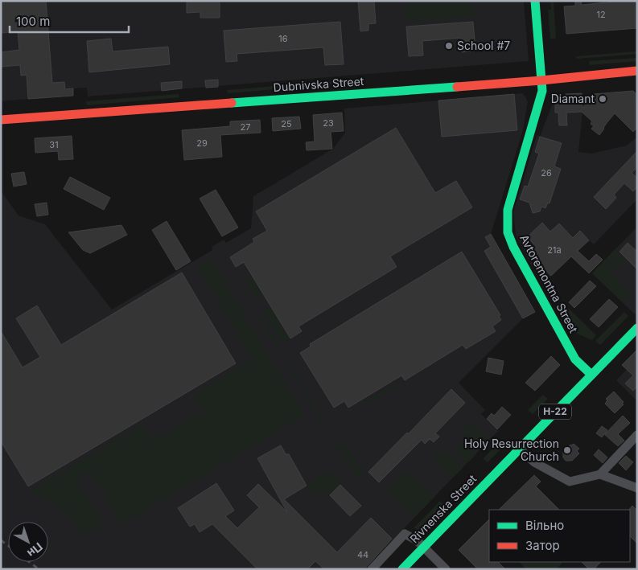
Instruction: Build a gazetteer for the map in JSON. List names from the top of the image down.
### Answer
{
  "streets": {
    "main road": [
      "Dubnivska Street",
      "Avtoremontna Street",
      "Н-22",
      "Rivnenska Street"
    ]
  },
  "crossings": [
    ["Dubnivska Street", "Avtoremontna Street"],
    ["Avtoremontna Street", "Rivnenska Street"]
  ],
  "places": ["School #7", "Diamant", "Holy Resurrection Church"],
  "house_numbers": [
    "12",
    "16",
    "23",
    "25",
    "27",
    "29",
    "31",
    "26",
    "21а",
    "44"
  ],
  "legend": ["Вільно", "Затор"],
  "scale_bar": "100 m",
  "north": "bottom right"
}
